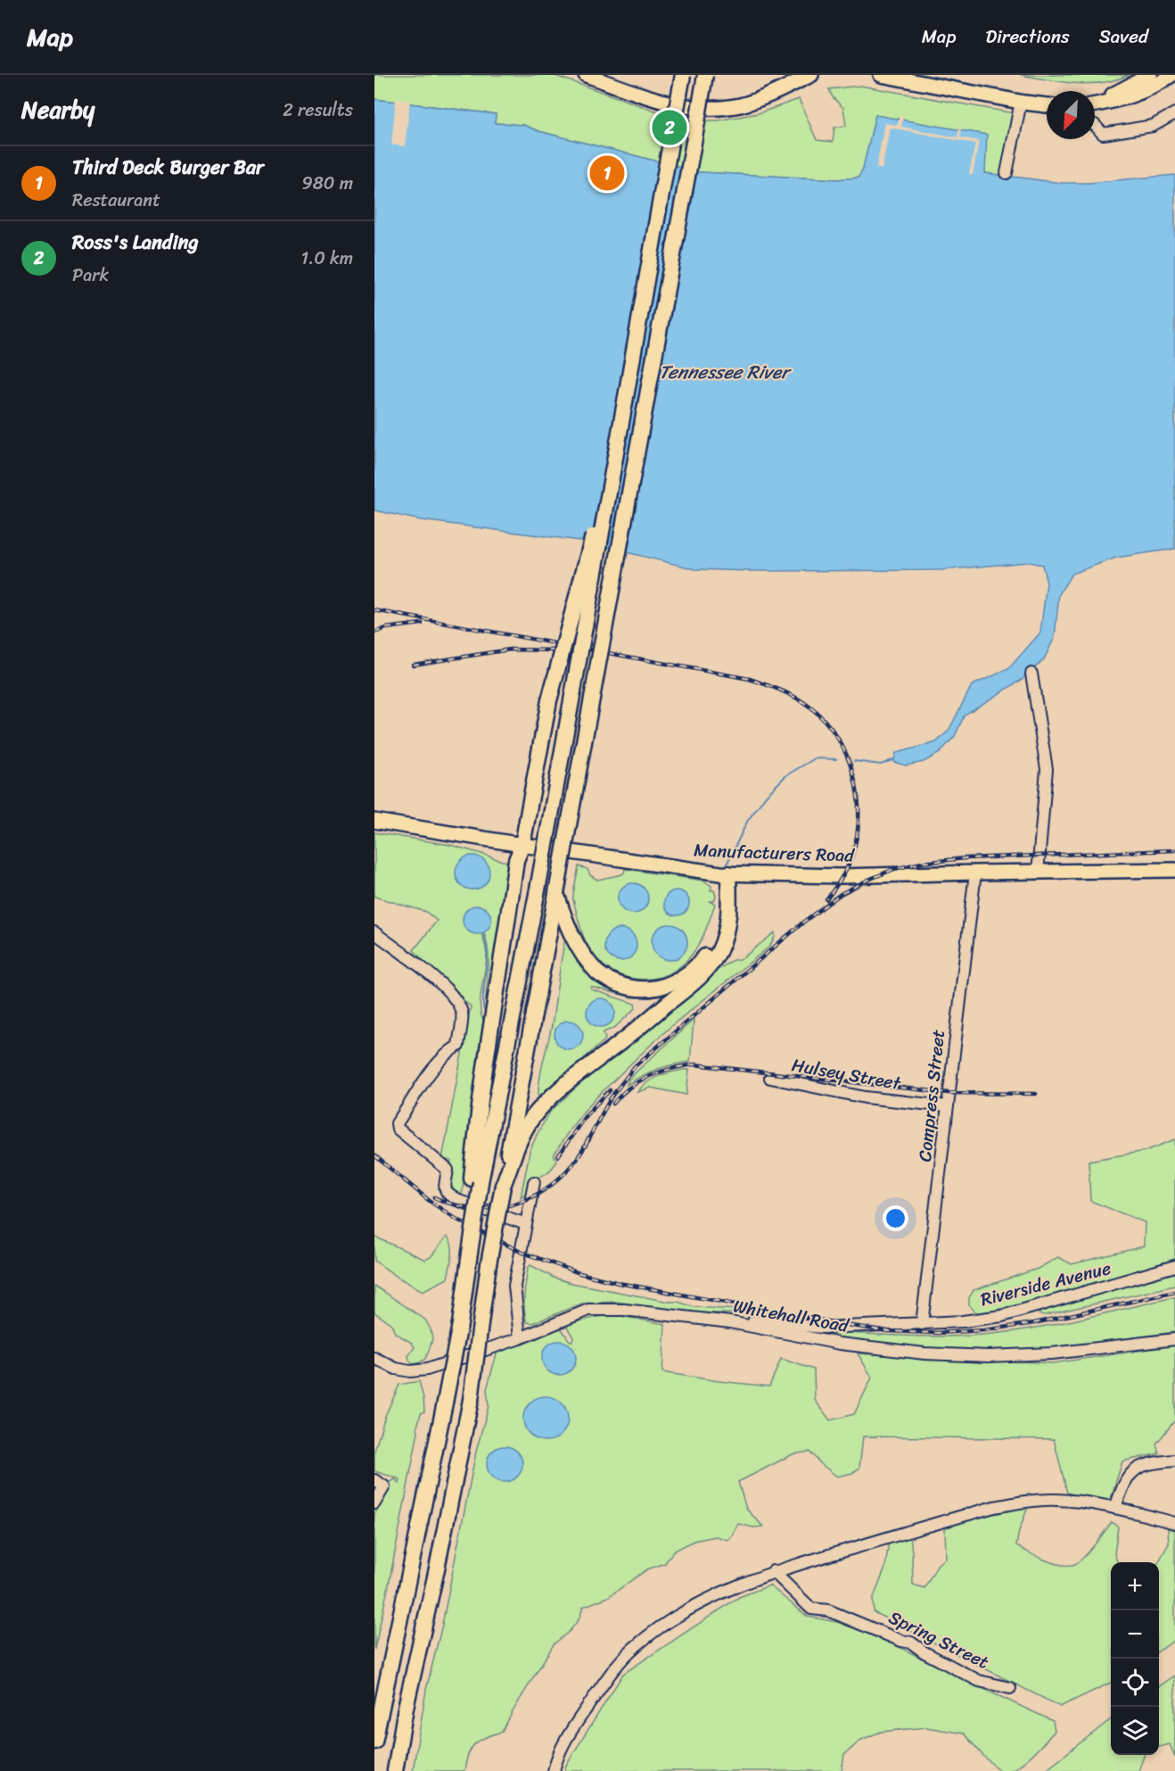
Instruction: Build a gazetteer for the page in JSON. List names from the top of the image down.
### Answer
{
  "streets": {
    "main road": ["Manufacturers Road"],
    "street": [
      "Hulsey Street",
      "Compress Street",
      "Riverside Avenue",
      "Whitehall Road",
      "Spring Street"
    ]
  },
  "crossings": [
    ["Manufacturers Road", "Compress Street"],
    ["Hulsey Street", "Compress Street"],
    ["Compress Street", "Riverside Avenue"],
    ["Riverside Avenue", "Whitehall Road"]
  ],
  "water": ["Tennessee River"],
  "north": "bottom left",
  "page": {
    "header": "Map",
    "nav": ["Map", "Directions", "Saved"],
    "heading": ["Nearby", "2 results"],
    "pins": ["2", "1"],
    "list": [
      {
        "mark": "1",
        "name": "Third Deck Burger Bar",
        "note": "Restaurant",
        "value": "980 m"
      },
      {
        "mark": "2",
        "name": "Ross's Landing",
        "note": "Park",
        "value": "1.0 km"
      }
    ],
    "map_buttons": ["+", "−"]
  }
}
